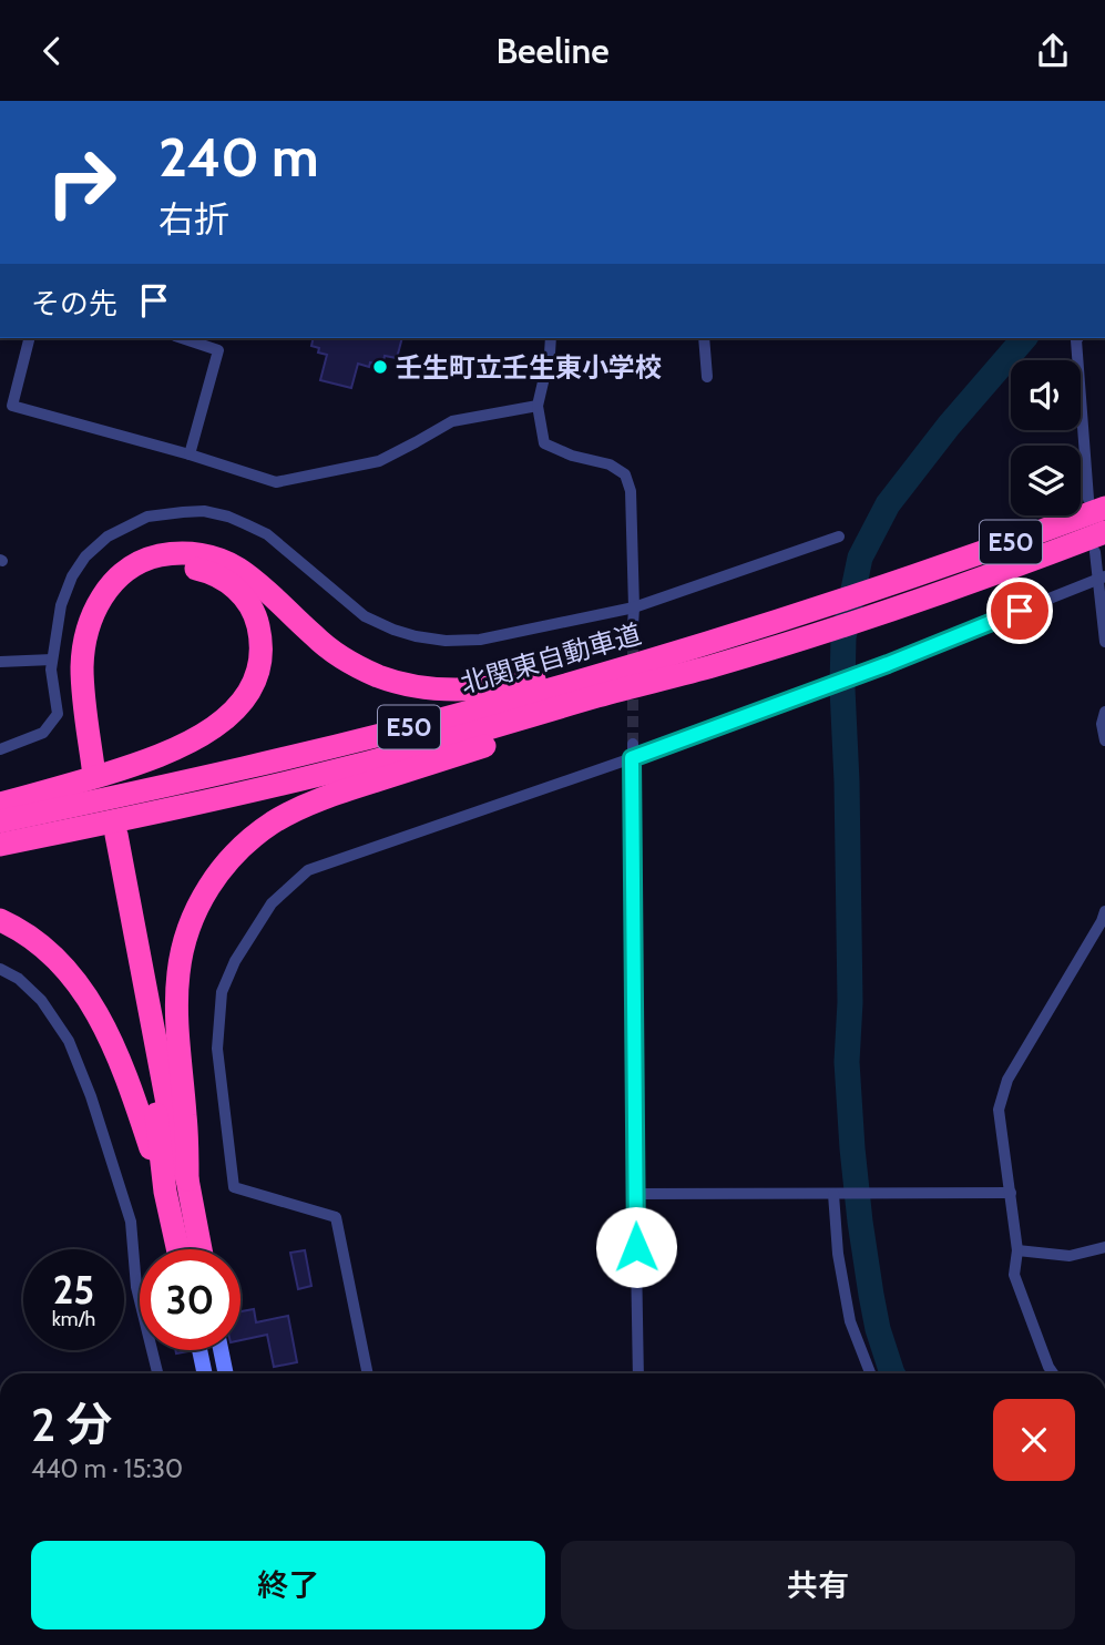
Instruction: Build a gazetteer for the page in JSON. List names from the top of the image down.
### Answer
{
  "streets": {
    "highway": ["E50", "北関東自動車道"]
  },
  "places": ["壬生町立壬生東小学校"],
  "page": {
    "header": "Beeline",
    "turn": ["240 m", "右折"],
    "then": "その先",
    "speed": "25 km/h",
    "limit": "30",
    "heading": ["2 分", "440 m · 15:30"],
    "buttons": ["終了", "共有"]
  }
}
